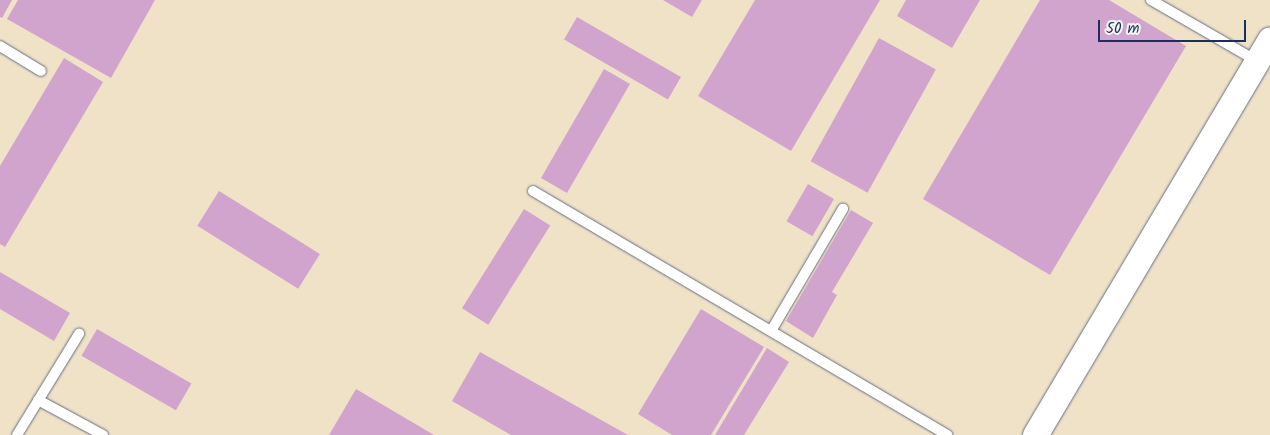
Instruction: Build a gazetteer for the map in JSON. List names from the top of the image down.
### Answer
{
  "scale_bar": "50 m"
}
